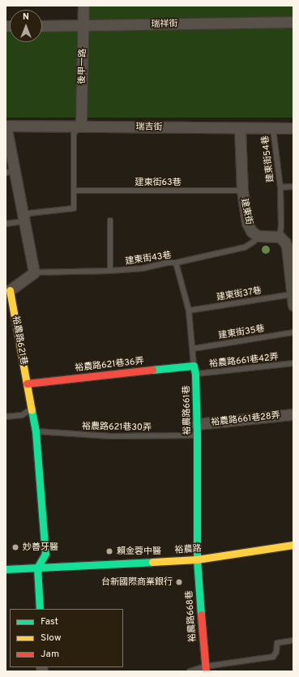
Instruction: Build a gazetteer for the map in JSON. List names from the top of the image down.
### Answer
{
  "streets": {
    "street": [
      "瑞祥街",
      "後甲一路",
      "瑞吉街",
      "建東街",
      "裕農路621巷",
      "裕農路621巷36弄",
      "裕農路661巷",
      "裕農路661巷28弄",
      "裕農路",
      "裕農路668巷"
    ],
    "lane": [
      "建東街54巷",
      "建東街63巷",
      "建東街43巷",
      "建東街37巷",
      "建東街35巷",
      "裕農路661巷42弄",
      "裕農路621巷30弄"
    ]
  },
  "crossings": [
    ["瑞祥街", "後甲一路"],
    ["後甲一路", "瑞吉街"],
    ["瑞吉街", "建東街54巷"],
    ["瑞吉街", "建東街"],
    ["建東街54巷", "建東街"],
    ["建東街63巷", "建東街"],
    ["建東街", "建東街43巷"],
    ["建東街43巷", "裕農路621巷"],
    ["建東街43巷", "裕農路661巷"],
    ["建東街37巷", "裕農路661巷"],
    ["建東街35巷", "裕農路661巷"],
    ["裕農路621巷", "裕農路621巷36弄"],
    ["裕農路621巷", "裕農路621巷30弄"],
    ["裕農路621巷", "裕農路"],
    ["裕農路661巷42弄", "裕農路661巷"],
    ["裕農路621巷36弄", "裕農路661巷"],
    ["裕農路661巷", "裕農路661巷28弄"],
    ["裕農路661巷", "裕農路621巷30弄"],
    ["裕農路661巷", "裕農路"],
    ["裕農路661巷", "裕農路668巷"],
    ["裕農路", "裕農路668巷"]
  ],
  "places": ["妙善牙醫", "賴金蓉中醫", "台新國際商業銀行"],
  "legend": ["Fast", "Slow", "Jam"],
  "north": "top"
}
